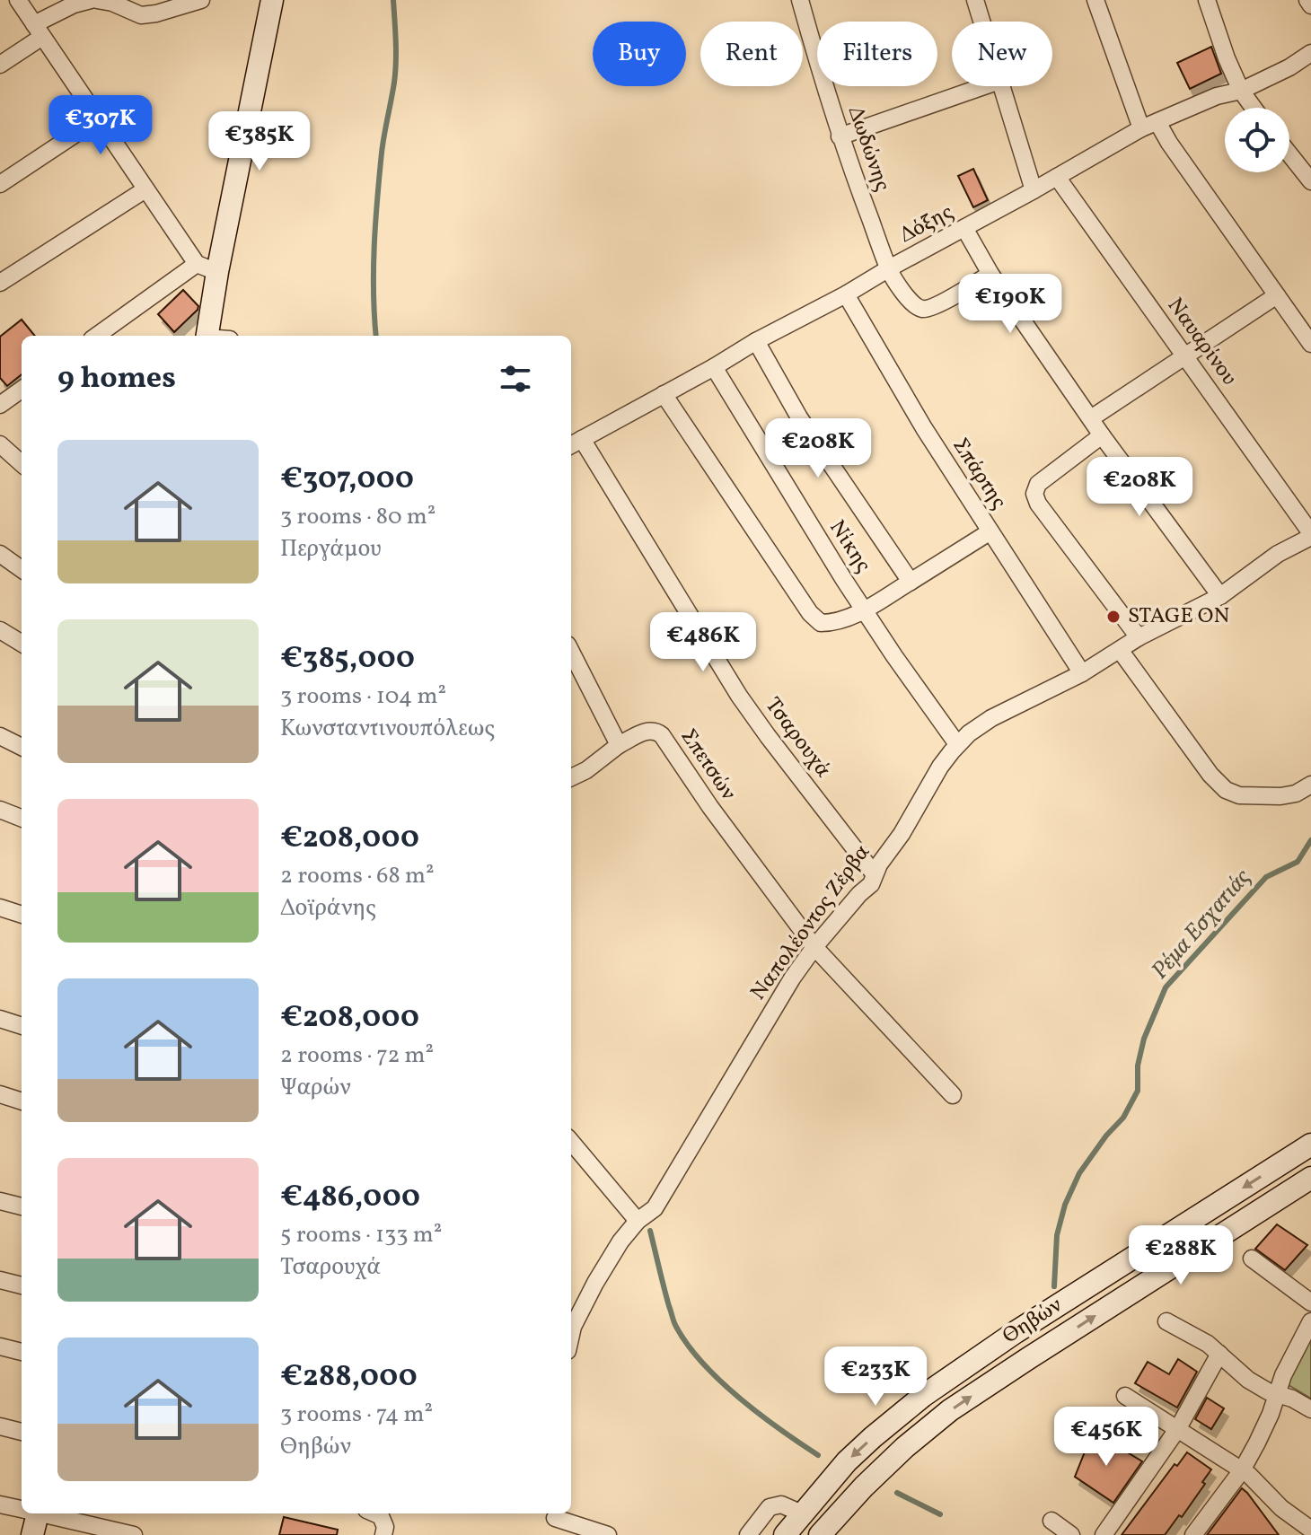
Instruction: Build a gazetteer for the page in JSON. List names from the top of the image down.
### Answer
{
  "streets": {
    "main road": ["Θηβών"],
    "street": [
      "Δωδώνης",
      "Δόξης",
      "Ναυαρίνου",
      "Σπάρτης",
      "Νίκης",
      "Τσαρουχά",
      "Σπετσών",
      "Ναπολέοντος Ζέρβα"
    ]
  },
  "crossings": [
    ["Δωδώνης", "Δόξης"],
    ["Δόξης", "Ναυαρίνου"],
    ["Δόξης", "Σπάρτης"],
    ["Δόξης", "Νίκης"],
    ["Δόξης", "Τσαρουχά"],
    ["Ναυαρίνου", "Ναπολέοντος Ζέρβα"],
    ["Σπάρτης", "Ναπολέοντος Ζέρβα"],
    ["Νίκης", "Ναπολέοντος Ζέρβα"],
    ["Τσαρουχά", "Ναπολέοντος Ζέρβα"],
    ["Σπετσών", "Ναπολέοντος Ζέρβα"]
  ],
  "water": ["Ρέμα Εσχατιάς"],
  "places": ["STAGE ON"],
  "page": {
    "chip": [
      "Buy",
      "Rent",
      "Filters",
      "New"
    ],
    "price": [
      "€307K",
      "€385K",
      "€190K",
      "€208K",
      "€208K",
      "€486K",
      "€288K",
      "€233K",
      "€456K"
    ],
    "heading": "9 homes",
    "list": [
      {
        "name": "€307,000",
        "note": "3 rooms · 80 m² · Περγάμου"
      },
      {
        "name": "€385,000",
        "note": "3 rooms · 104 m² · Κωνσταντινουπόλεως"
      },
      {
        "name": "€208,000",
        "note": "2 rooms · 68 m² · Δοϊράνης"
      },
      {
        "name": "€208,000",
        "note": "2 rooms · 72 m² · Ψαρών"
      },
      {
        "name": "€486,000",
        "note": "5 rooms · 133 m² · Τσαρουχά"
      },
      {
        "name": "€288,000",
        "note": "3 rooms · 74 m² · Θηβών"
      }
    ]
  }
}
